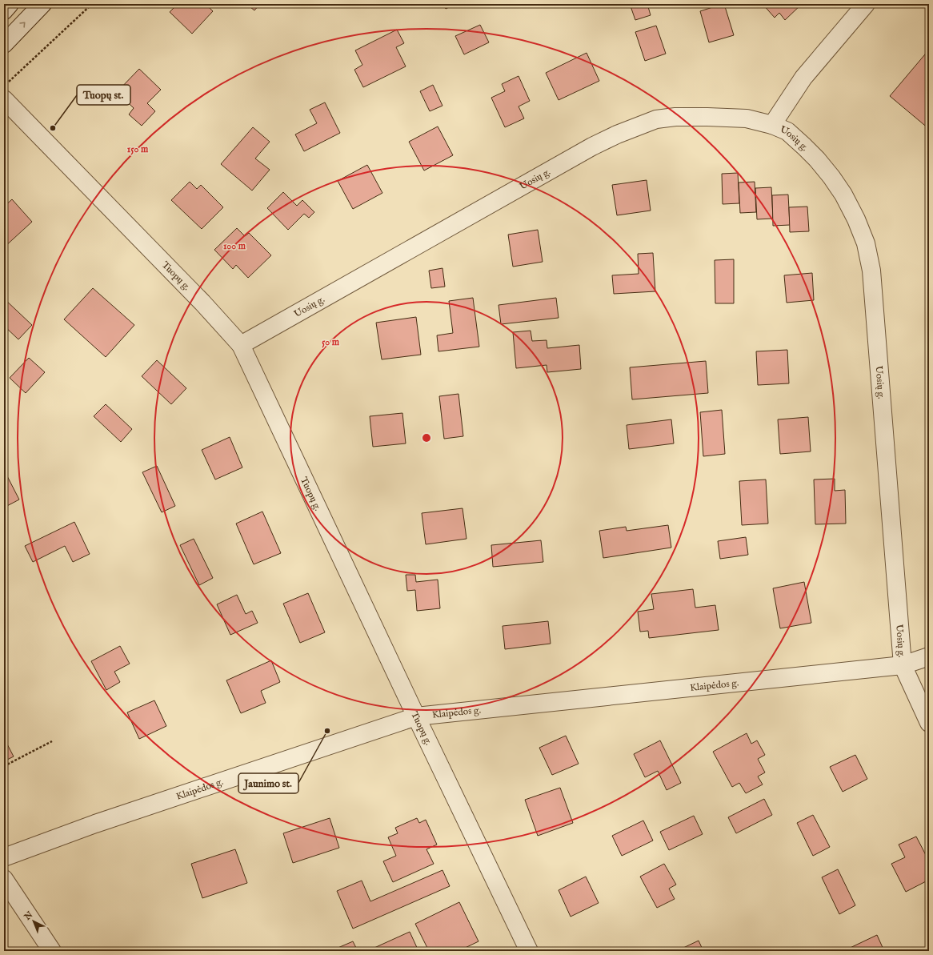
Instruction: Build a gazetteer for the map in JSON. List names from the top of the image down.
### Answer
{
  "streets": {
    "street": ["Uosių g.", "Tuopų g.", "Klaipėdos g."]
  },
  "crossings": [
    ["Uosių g.", "Tuopų g."],
    ["Uosių g.", "Klaipėdos g."],
    ["Tuopų g.", "Klaipėdos g."]
  ],
  "places": ["Tuopų st.", "Jaunimo st."],
  "north": "top left",
  "rings": ["150 m", "100 m", "50 m"]
}
